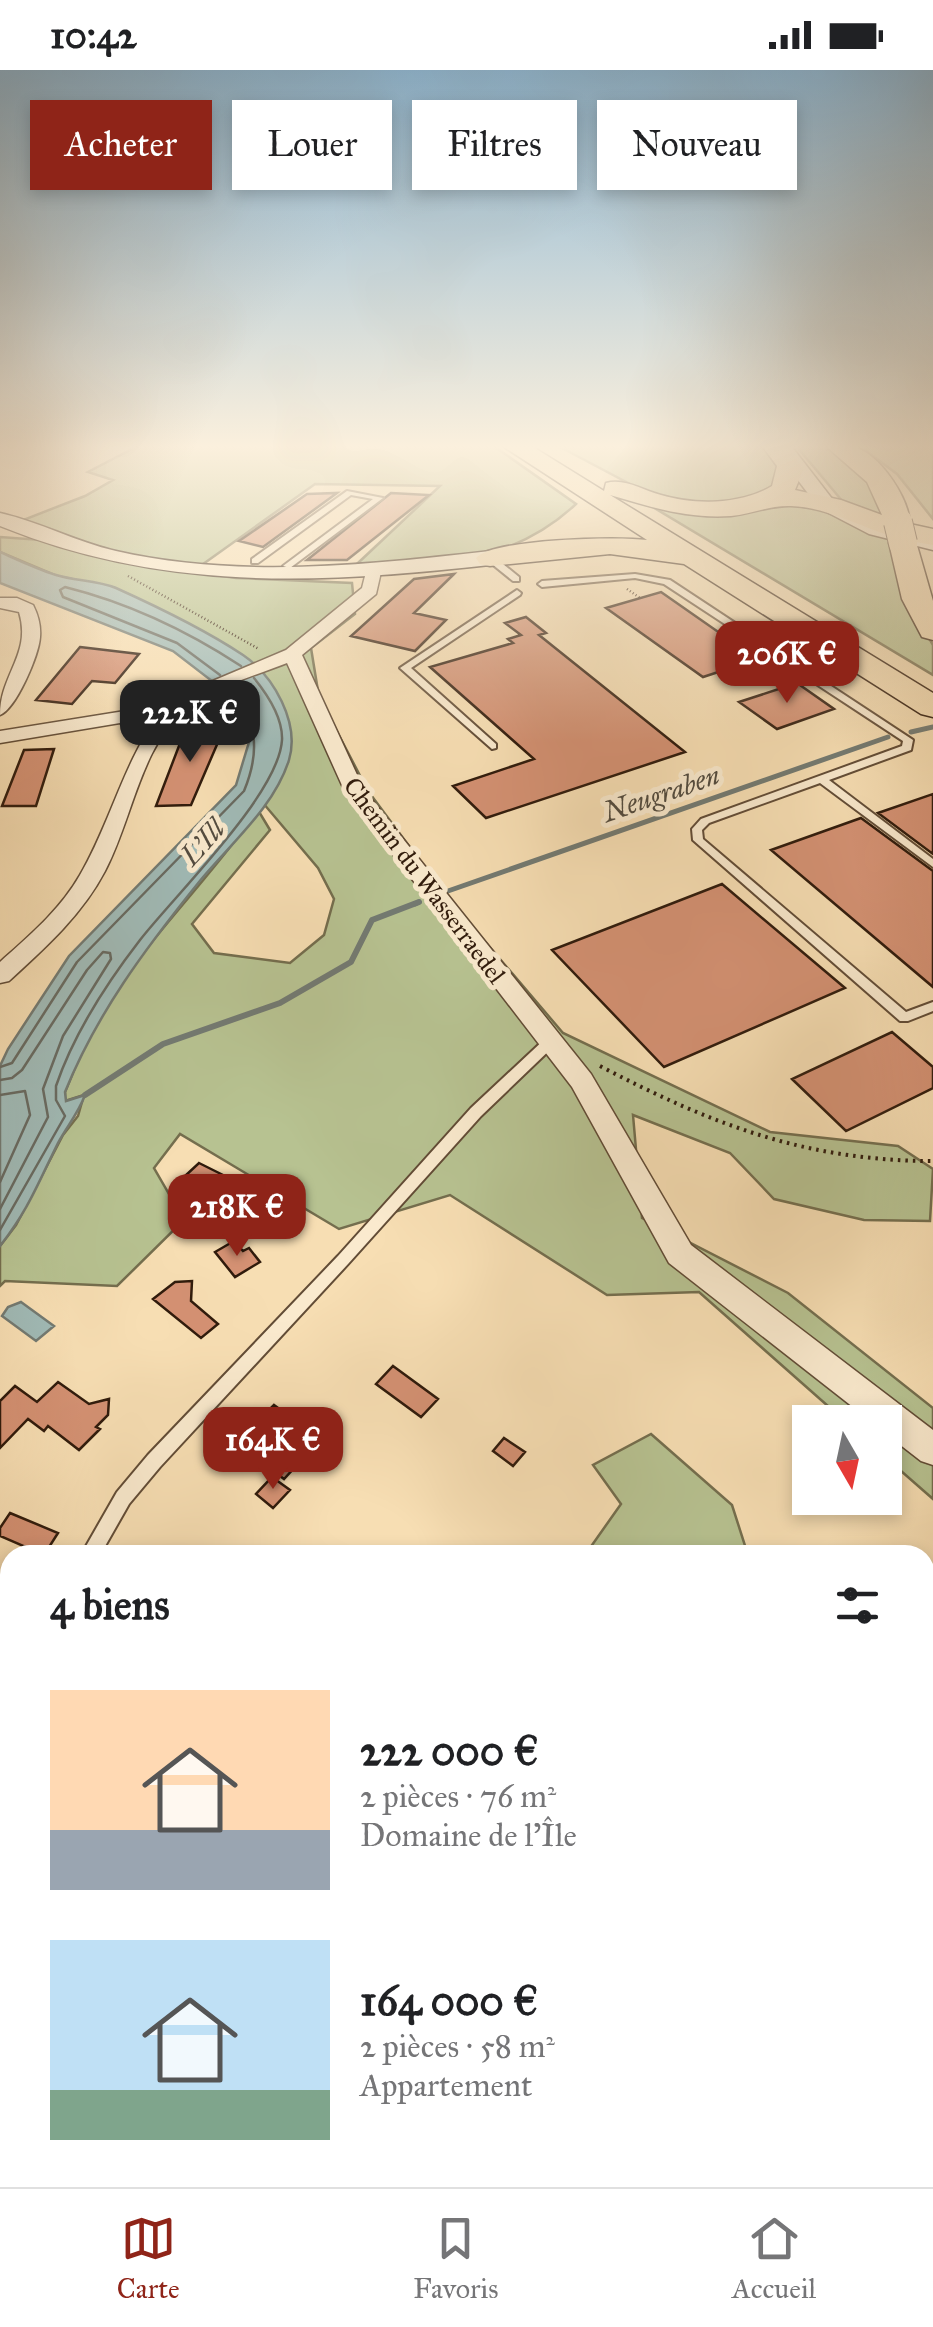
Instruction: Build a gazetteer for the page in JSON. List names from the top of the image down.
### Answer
{
  "streets": {
    "street": ["Chemin du Wasserraedel"]
  },
  "water": ["Neugraben", "L'Ill"],
  "north": "bottom",
  "page": {
    "status": "10:42",
    "chip": [
      "Acheter",
      "Louer",
      "Filtres",
      "Nouveau"
    ],
    "price": [
      "206K €",
      "222K €",
      "218K €",
      "164K €"
    ],
    "heading": "4 biens",
    "list": [
      {
        "name": "222 000 €",
        "note": "2 pièces · 76 m² · Domaine de l'Île"
      },
      {
        "name": "164 000 €",
        "note": "2 pièces · 58 m² · Appartement"
      }
    ],
    "tabs": ["Carte", "Favoris", "Accueil"]
  }
}
